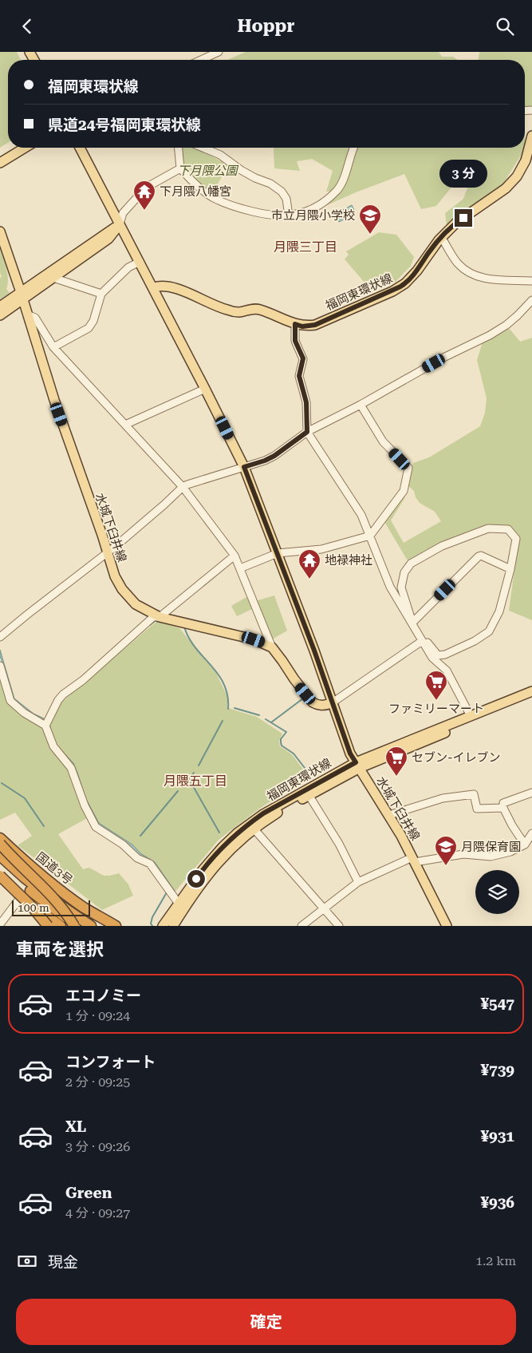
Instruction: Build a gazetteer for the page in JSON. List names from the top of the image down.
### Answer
{
  "streets": {
    "highway": ["国道3号"],
    "main road": ["福岡東環状線", "水城下臼井線"]
  },
  "crossings": [
    ["福岡東環状線", "水城下臼井線"]
  ],
  "districts": ["月隈三丁目", "月隈五丁目"],
  "parks": ["下月隈公園"],
  "places": {
    "temple": ["下月隈八幡宮", "地禄神社"],
    "school or university": ["市立月隈小学校", "月隈保育園"],
    "supermarket": ["ファミリーマート", "セブン-イレブン"]
  },
  "scale_bar": "100 m",
  "page": {
    "header": "Hoppr",
    "banner": ["福岡東環状線", "県道24号福岡東環状線"],
    "bubble": "3 分",
    "scale": "100 m",
    "heading": "車両を選択",
    "list": [
      {
        "name": "エコノミー",
        "note": "1 分 · 09:24",
        "value": "¥547"
      },
      {
        "name": "コンフォート",
        "note": "2 分 · 09:25",
        "value": "¥739"
      },
      {
        "name": "XL",
        "note": "3 分 · 09:26",
        "value": "¥931"
      },
      {
        "name": "Green",
        "note": "4 分 · 09:27",
        "value": "¥936"
      }
    ],
    "pay": ["現金", "1.2 km"],
    "buttons": "確定"
  }
}
